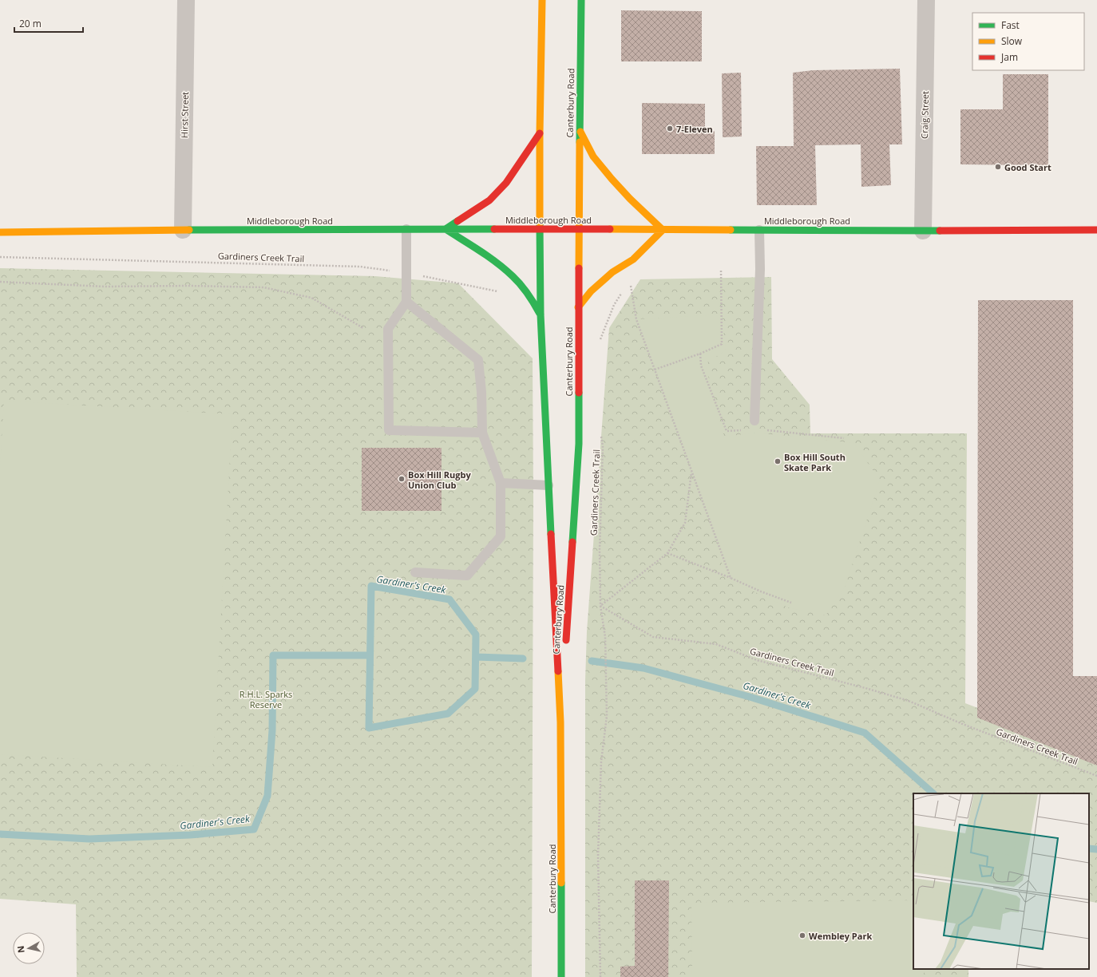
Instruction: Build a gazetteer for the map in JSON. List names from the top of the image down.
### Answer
{
  "streets": {
    "main road": ["Canterbury Road", "Middleborough Road"],
    "street": ["Hirst Street", "Craig Street"],
    "path": ["Gardiners Creek Trail"]
  },
  "crossings": [
    ["Canterbury Road", "Middleborough Road"],
    ["Hirst Street", "Middleborough Road"],
    ["Craig Street", "Middleborough Road"]
  ],
  "water": ["Gardiner's Creek"],
  "parks": ["R.H.L. Sparks Reserve"],
  "places": [
    "7-Eleven",
    "Good Start",
    "Box Hill South Skate Park",
    "Box Hill Rugby Union Club",
    "Wembley Park"
  ],
  "legend": ["Fast", "Slow", "Jam"],
  "scale_bar": "20 m",
  "north": "left"
}
